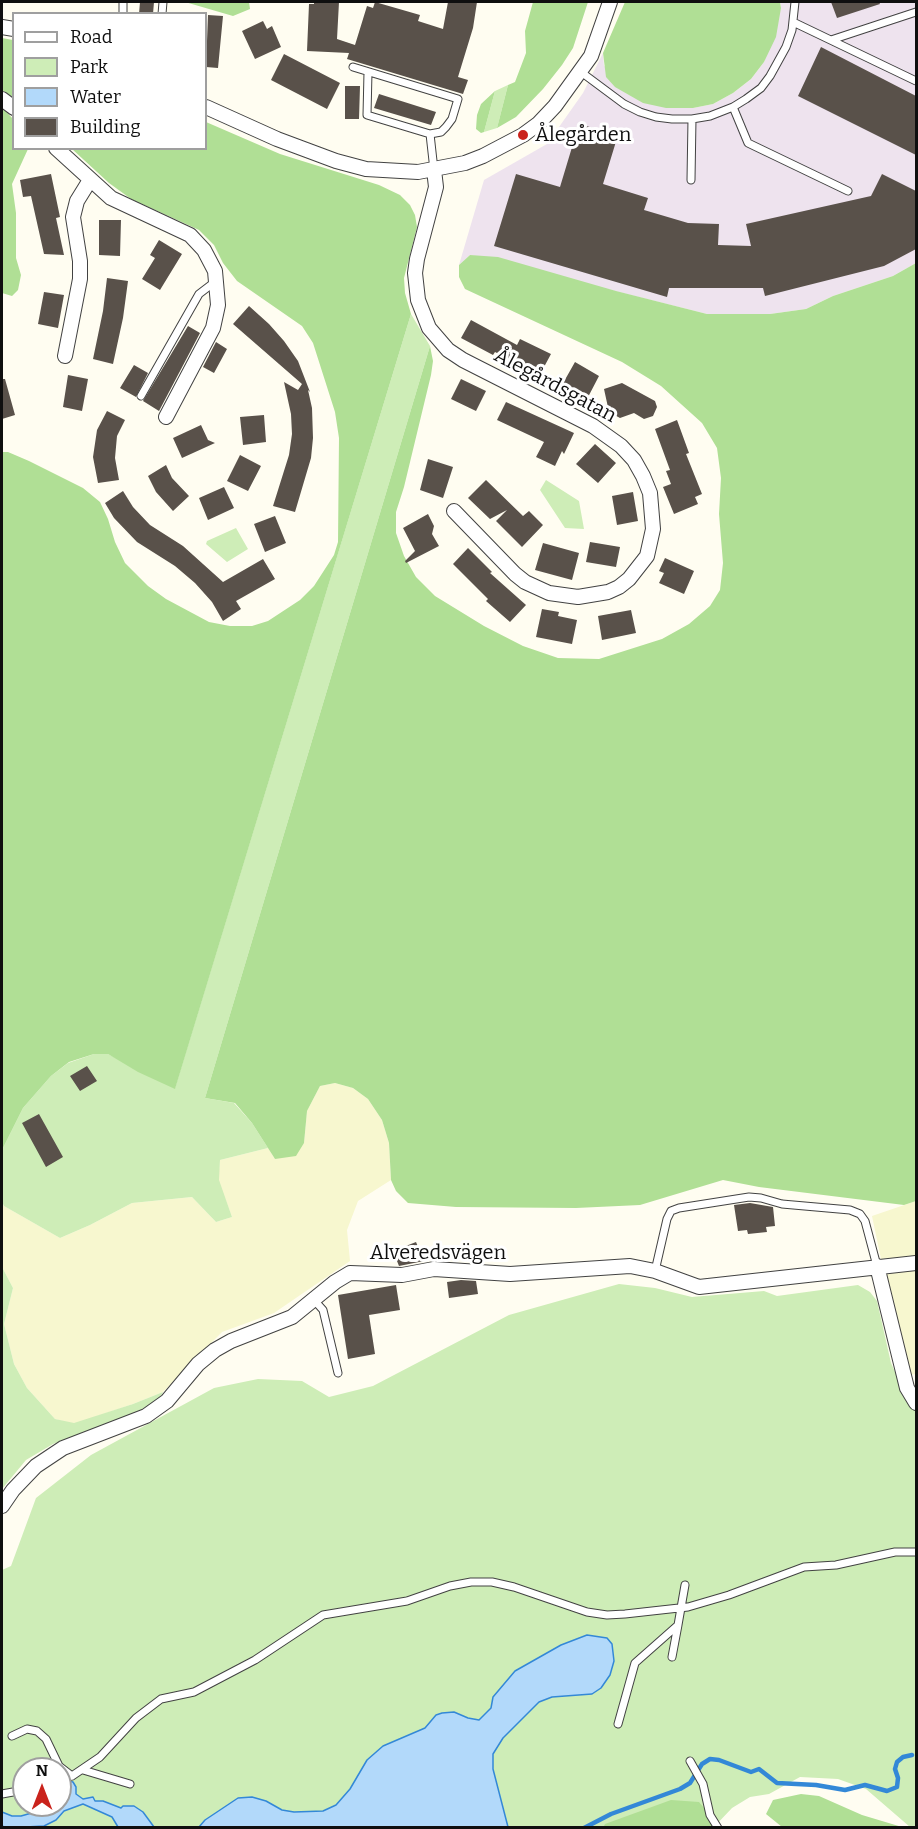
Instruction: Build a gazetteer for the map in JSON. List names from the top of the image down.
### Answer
{
  "streets": {
    "street": ["Ålegårdsgatan", "Alveredsvägen"]
  },
  "places": ["Ålegården"],
  "legend": [
    "Road",
    "Park",
    "Water",
    "Building"
  ],
  "north": "top"
}
